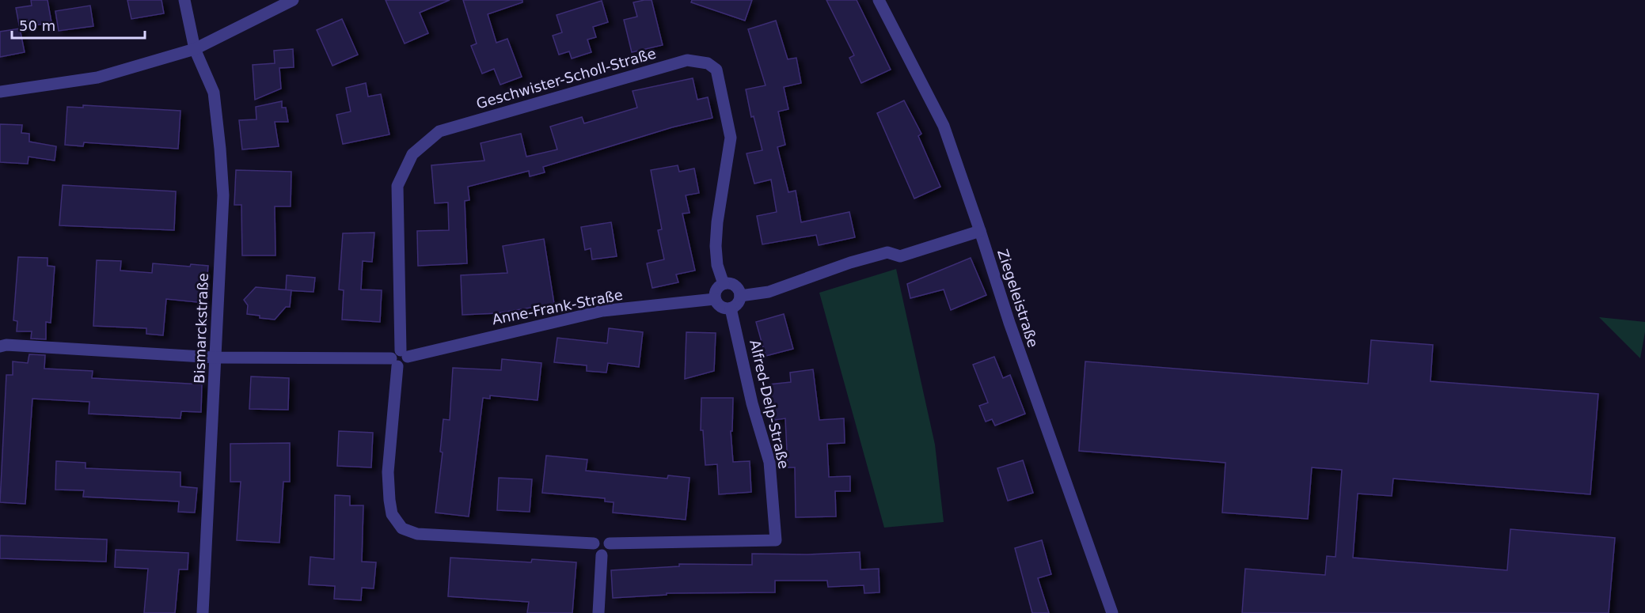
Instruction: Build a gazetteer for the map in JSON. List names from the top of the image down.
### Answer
{
  "streets": {
    "street": [
      "Geschwister-Scholl-Straße",
      "Ziegeleistraße",
      "Anne-Frank-Straße",
      "Bismarckstraße",
      "Alfred-Delp-Straße"
    ]
  },
  "crossings": [
    ["Geschwister-Scholl-Straße", "Anne-Frank-Straße"],
    ["Geschwister-Scholl-Straße", "Alfred-Delp-Straße"],
    ["Anne-Frank-Straße", "Bismarckstraße"],
    ["Anne-Frank-Straße", "Alfred-Delp-Straße"]
  ],
  "scale_bar": "50 m"
}
